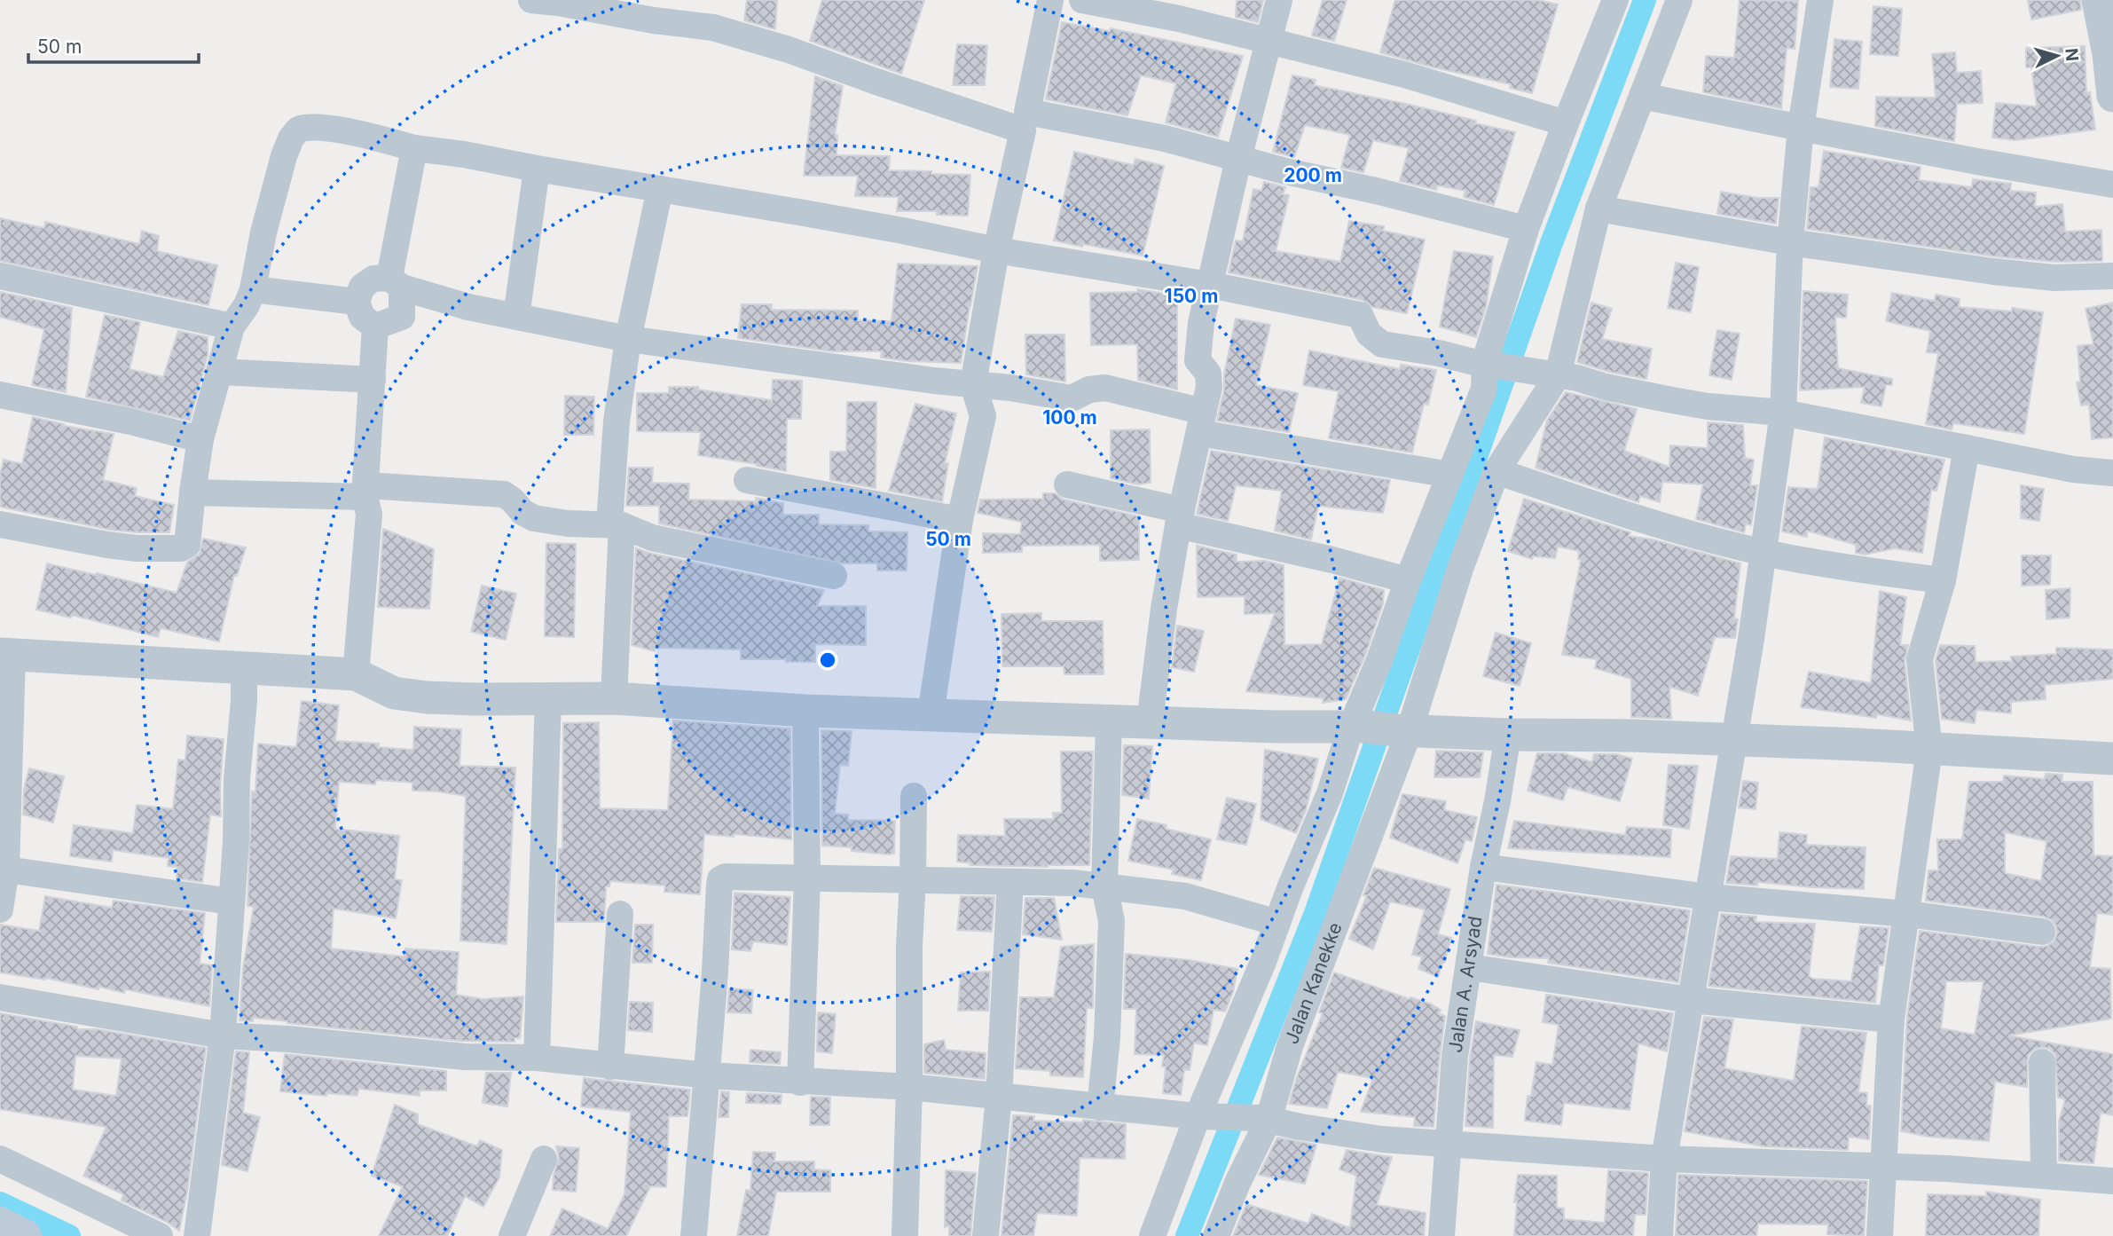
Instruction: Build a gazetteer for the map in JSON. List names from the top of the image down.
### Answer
{
  "streets": {
    "street": ["Jalan Kanekke", "Jalan A. Arsyad"]
  },
  "scale_bar": "50 m",
  "north": "right",
  "rings": [
    "200 m",
    "150 m",
    "100 m",
    "50 m"
  ]
}
